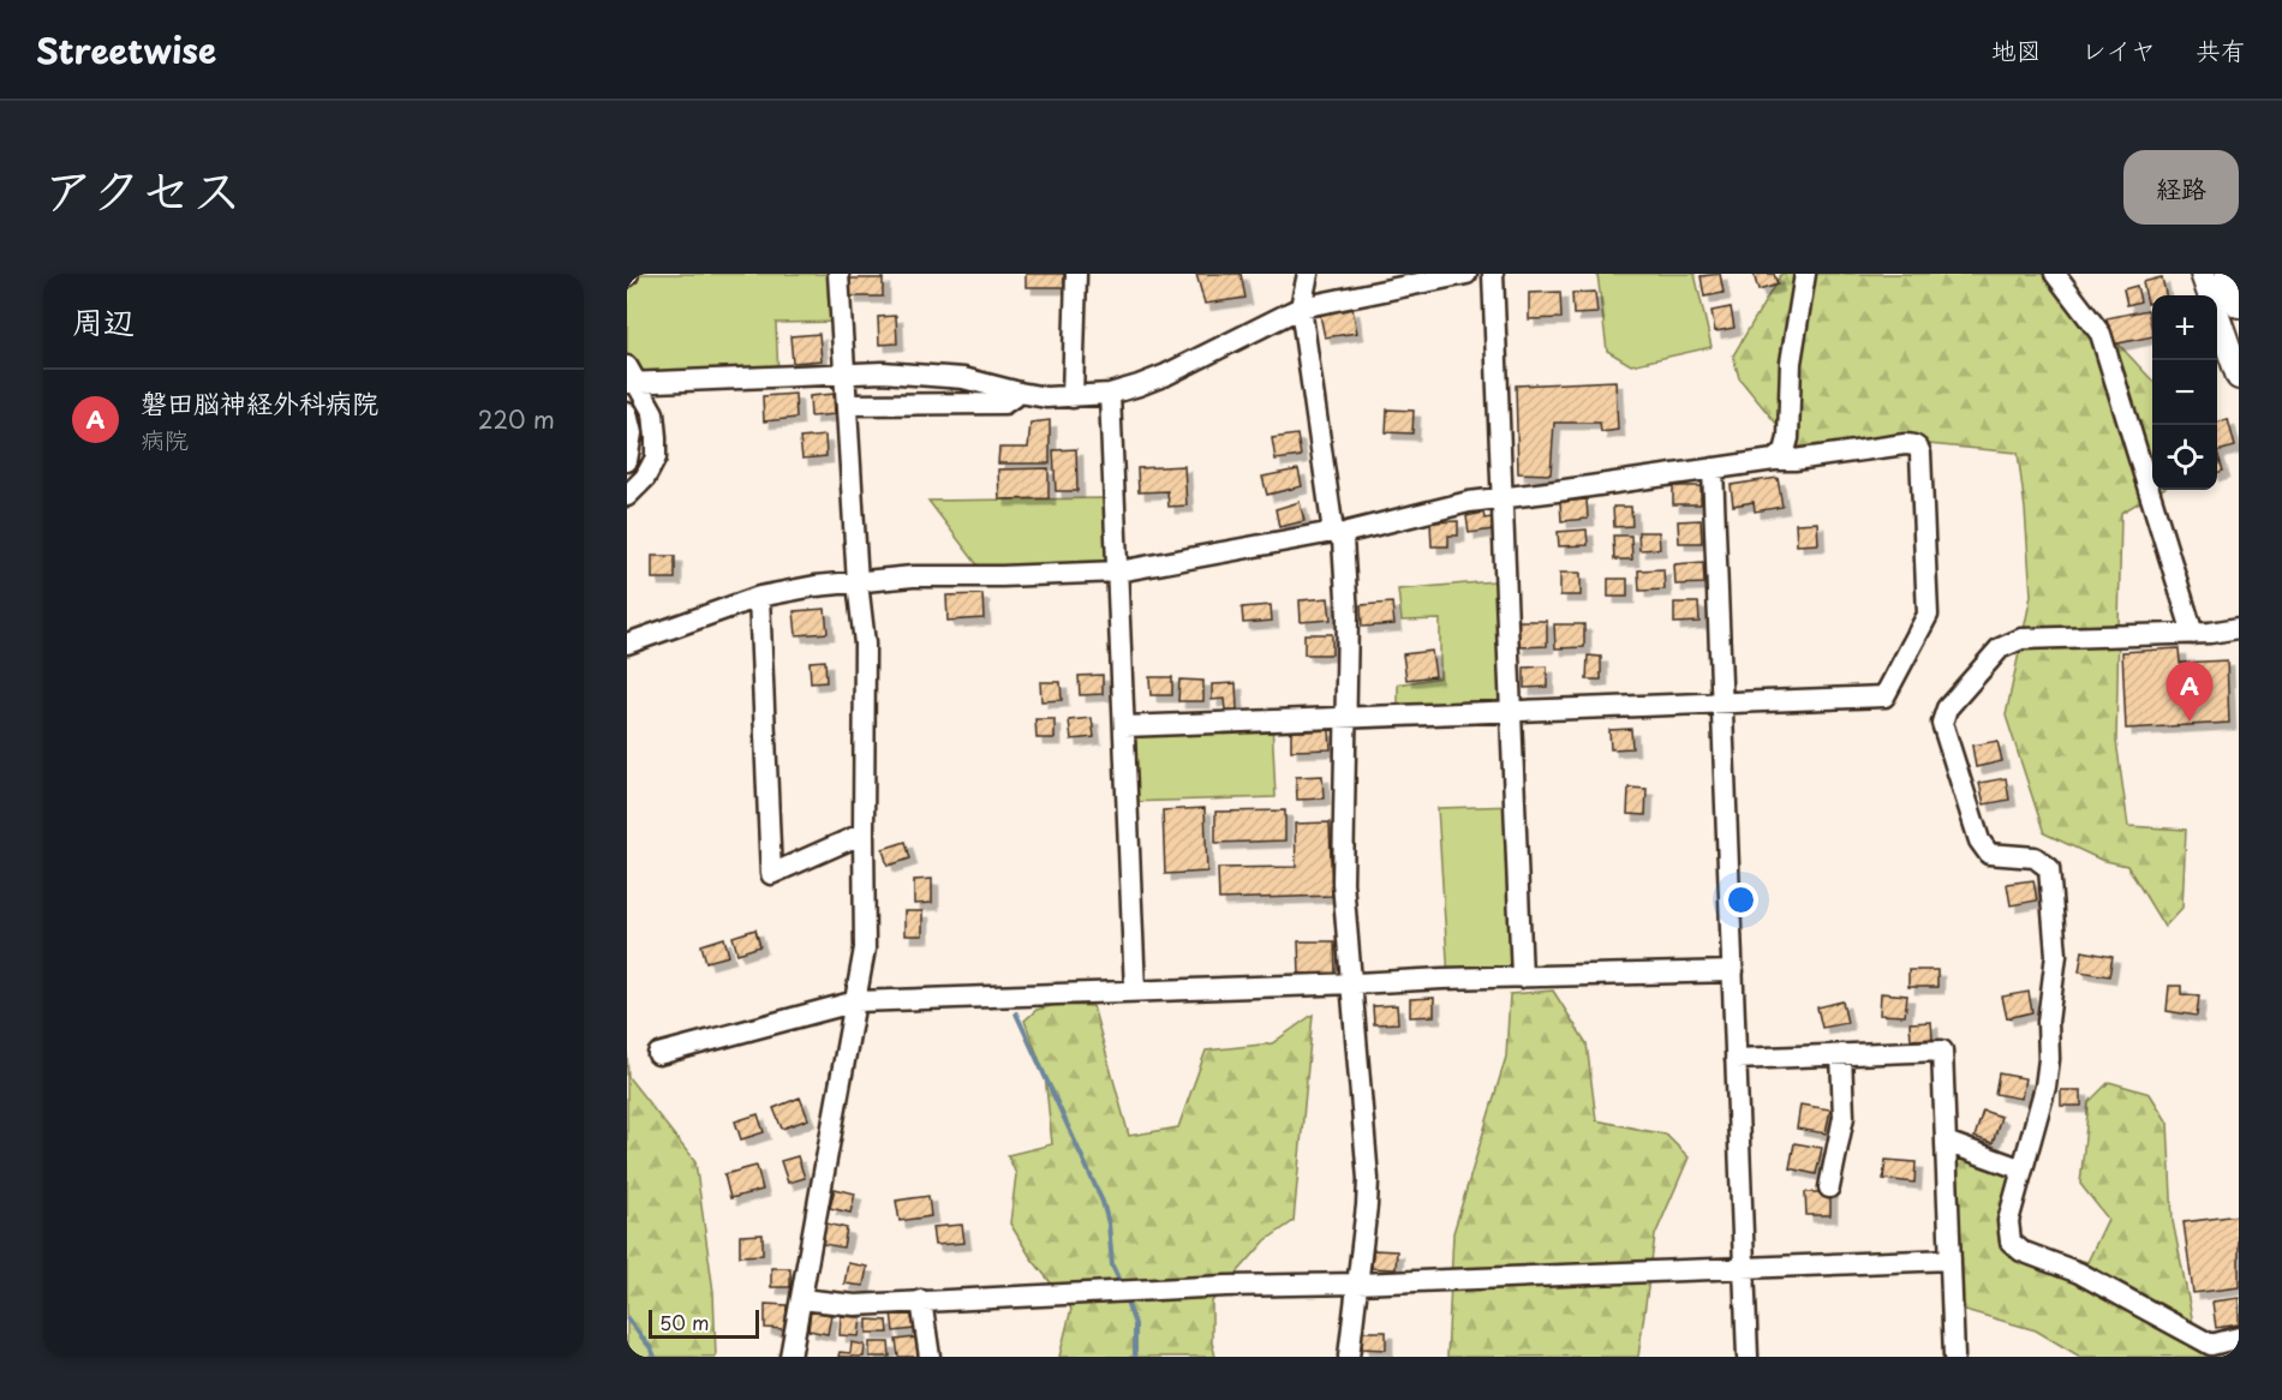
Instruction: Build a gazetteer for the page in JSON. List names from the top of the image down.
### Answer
{
  "scale_bar": "50 m",
  "page": {
    "header": "Streetwise",
    "nav": ["地図", "レイヤ", "共有"],
    "title": "アクセス",
    "buttons": "経路",
    "heading": "周辺",
    "map_buttons": ["+", "−"],
    "list": [
      {
        "mark": "A",
        "name": "磐田脳神経外科病院",
        "note": "病院",
        "value": "220 m"
      }
    ],
    "pins": "A",
    "scale": "50 m"
  }
}
